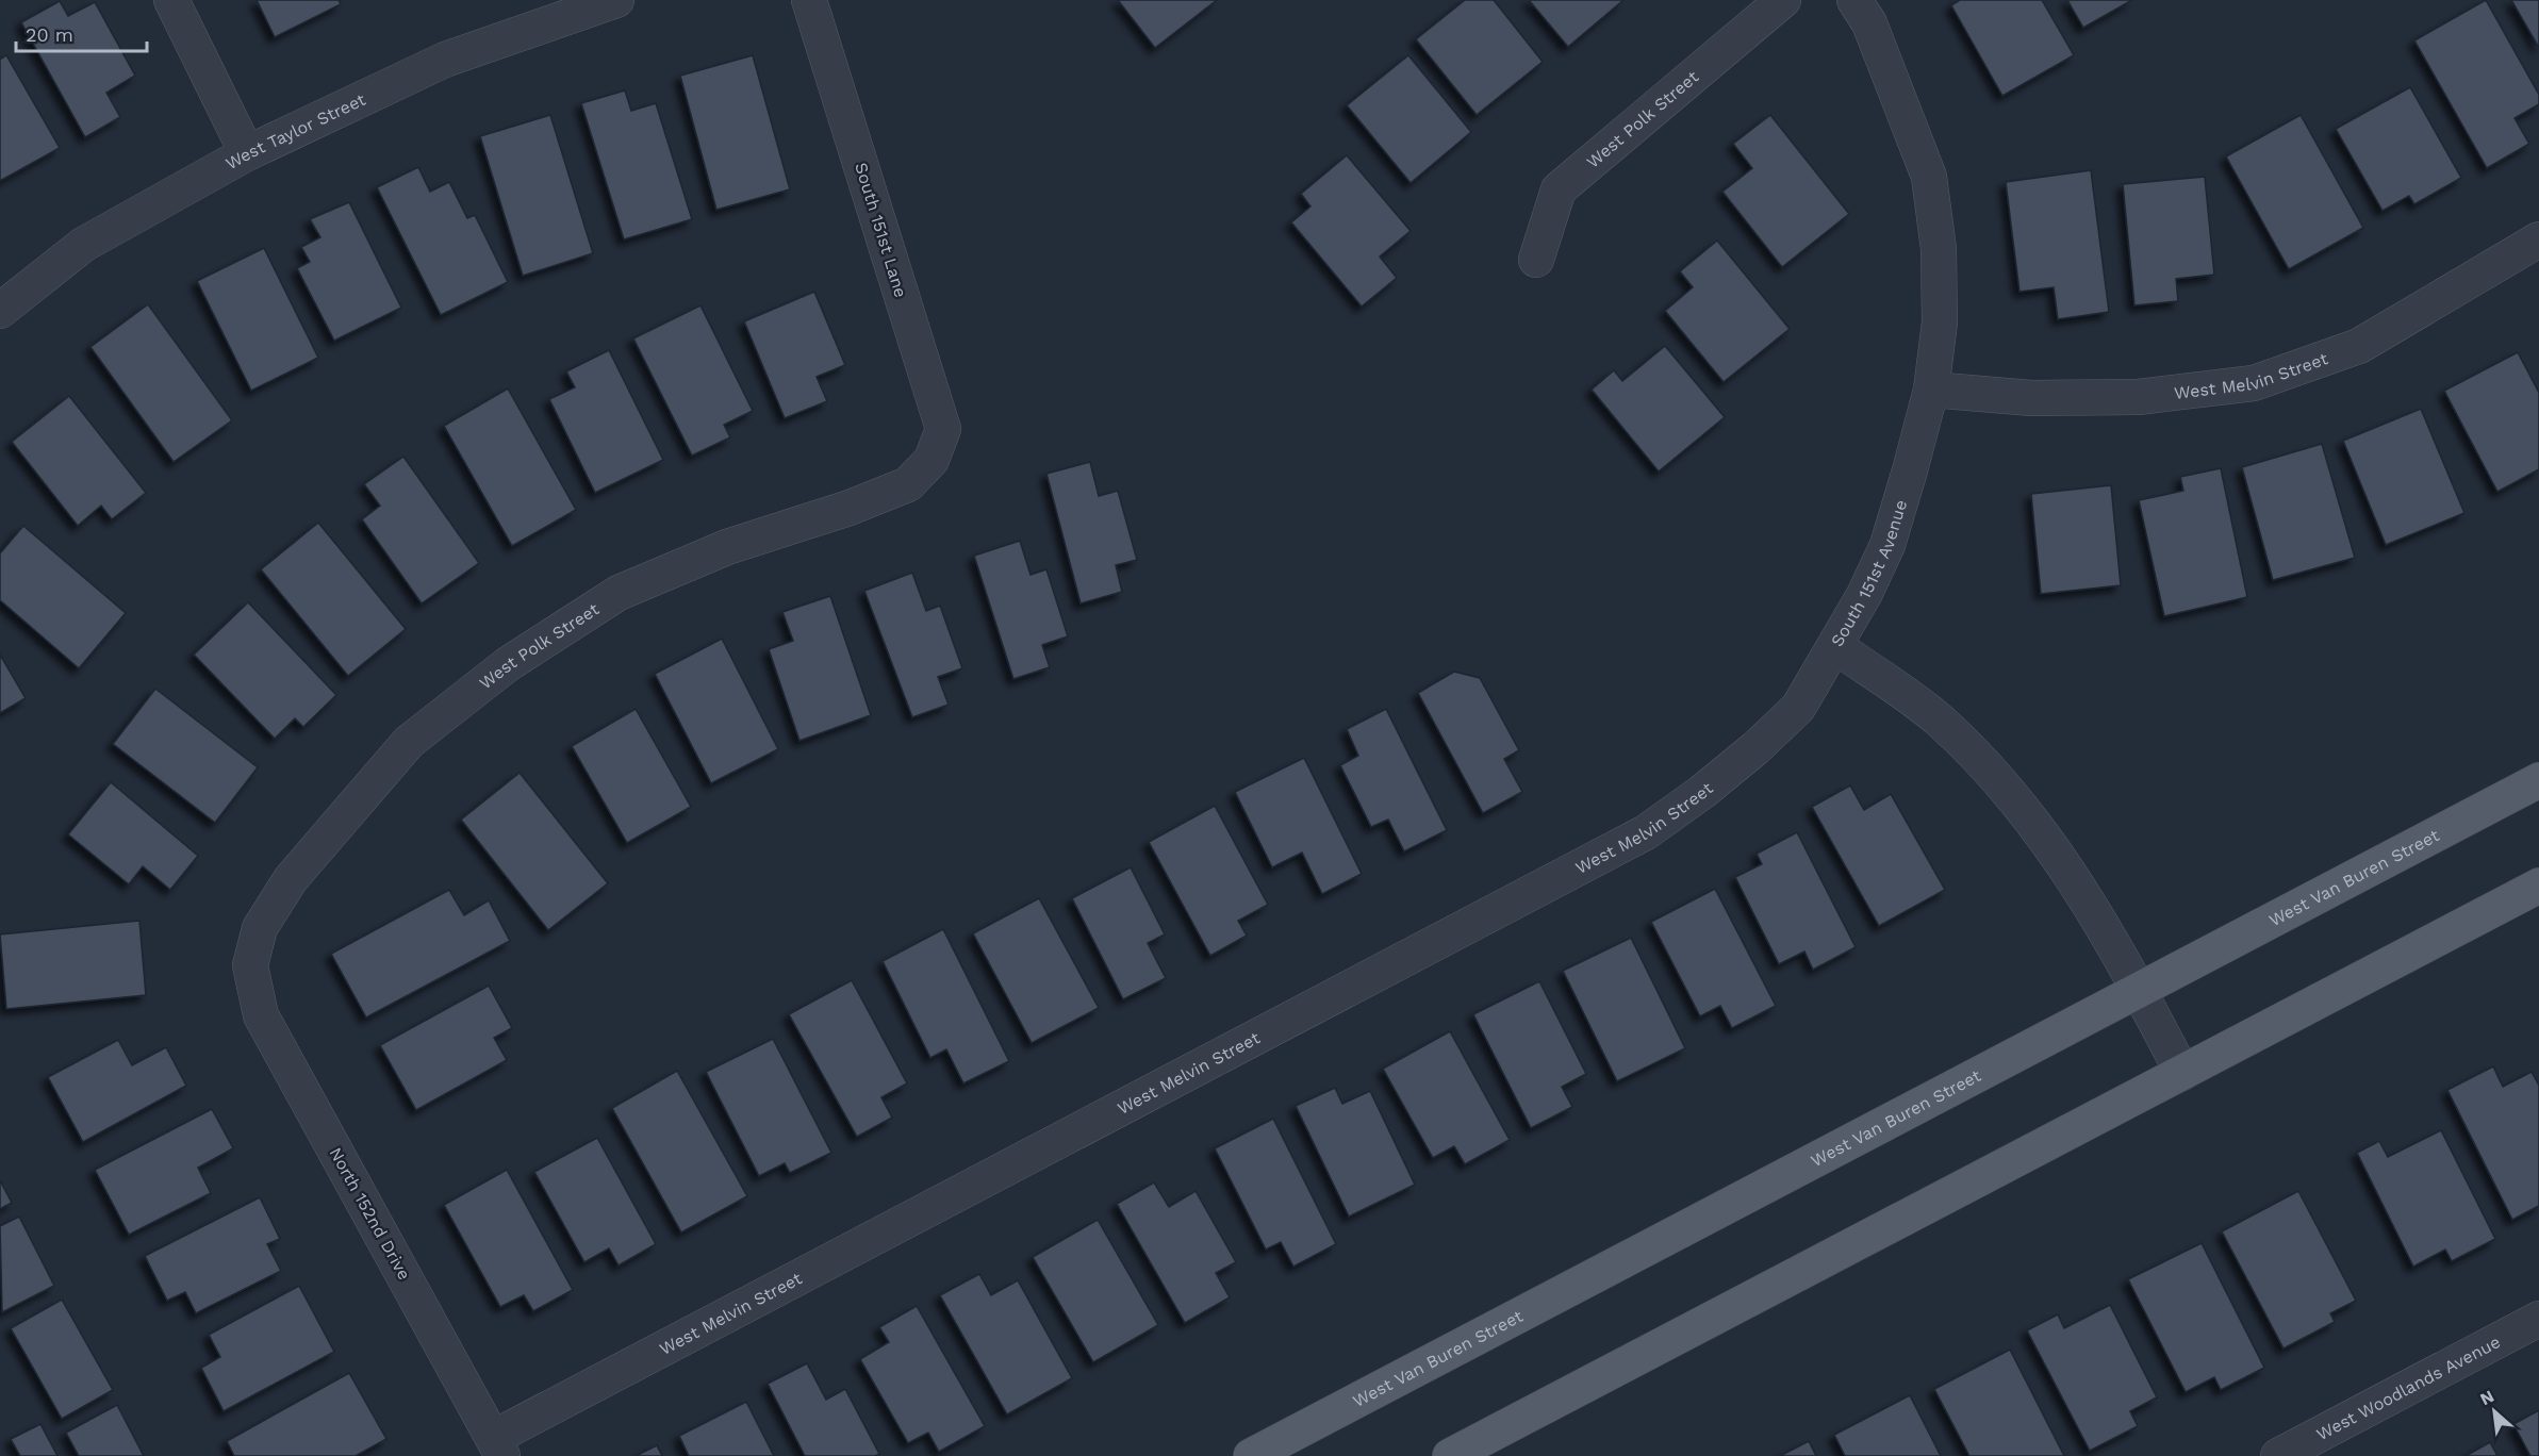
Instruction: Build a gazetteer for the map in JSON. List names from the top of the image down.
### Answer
{
  "streets": {
    "main road": ["West Van Buren Street"],
    "street": [
      "West Polk Street",
      "West Taylor Street",
      "South 151st Lane",
      "West Melvin Street",
      "South 151st Avenue",
      "North 152nd Drive",
      "West Woodlands Avenue"
    ]
  },
  "crossings": [
    ["West Polk Street", "South 151st Lane"],
    ["West Polk Street", "North 152nd Drive"],
    ["West Melvin Street", "South 151st Avenue"],
    ["West Melvin Street", "North 152nd Drive"],
    ["South 151st Avenue", "West Van Buren Street"]
  ],
  "scale_bar": "20 m",
  "north": "top left"
}
